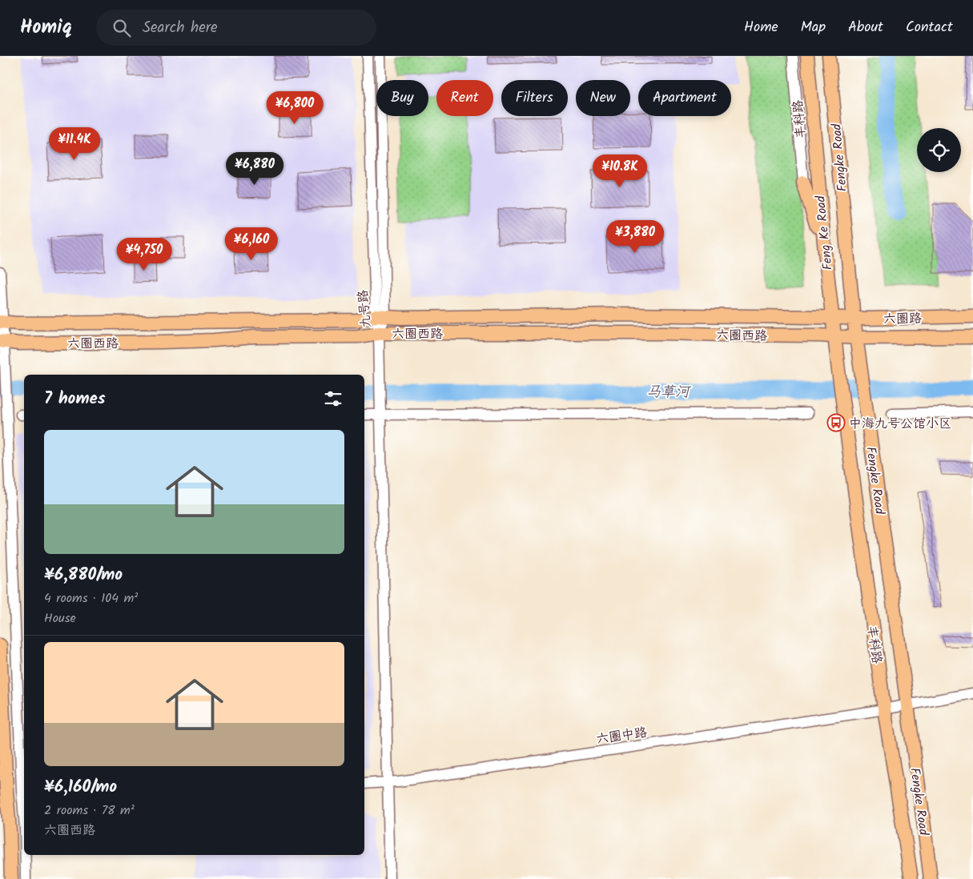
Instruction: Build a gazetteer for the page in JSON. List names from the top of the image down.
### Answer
{
  "streets": {
    "main road": [
      "丰科路",
      "Fengke Road",
      "Feng Ke Road",
      "六圈路",
      "六圈西路"
    ],
    "street": ["九号路", "六圈中路"]
  },
  "crossings": [
    ["丰科路", "Feng Ke Road"],
    ["丰科路", "六圈中路"],
    ["Fengke Road", "六圈路"],
    ["Fengke Road", "六圈中路"],
    ["Feng Ke Road", "六圈路"],
    ["Feng Ke Road", "六圈西路"],
    ["九号路", "六圈西路"],
    ["六圈路", "六圈西路"]
  ],
  "water": ["马草河"],
  "places": {
    "bus stop": ["中海九号公馆小区"]
  },
  "page": {
    "header": "Homiq",
    "search": "Search here",
    "nav": [
      "Home",
      "Map",
      "About",
      "Contact"
    ],
    "chip": [
      "Buy",
      "Rent",
      "Filters",
      "New",
      "Apartment"
    ],
    "price": [
      "¥6,800",
      "¥11.4K",
      "¥6,880",
      "¥10.8K",
      "¥3,880",
      "¥6,160",
      "¥4,750"
    ],
    "heading": "7 homes",
    "list": [
      {
        "name": "¥6,880/mo",
        "note": "4 rooms · 104 m² · House"
      },
      {
        "name": "¥6,160/mo",
        "note": "2 rooms · 78 m² · 六圈西路"
      }
    ]
  }
}
